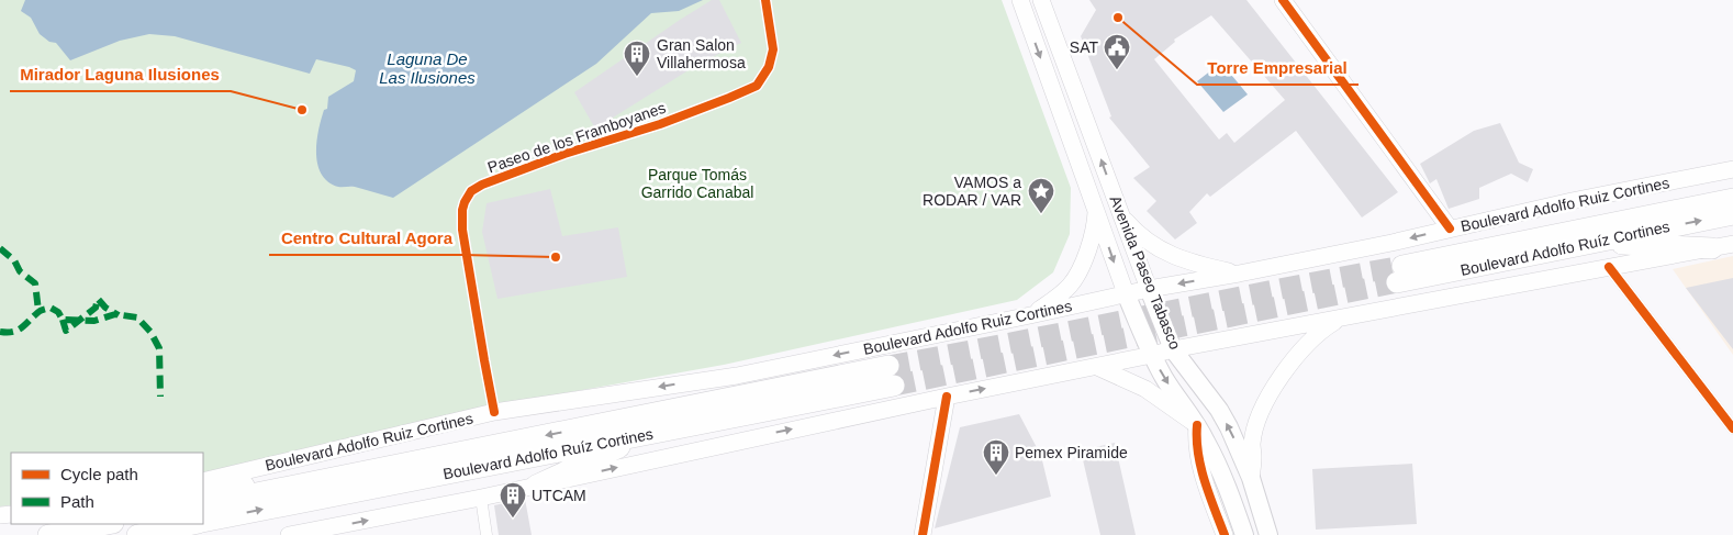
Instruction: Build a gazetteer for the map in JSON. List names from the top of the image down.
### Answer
{
  "streets": {
    "highway": ["Boulevard Adolfo Ruíz Cortines"],
    "main road": ["Boulevard Adolfo Ruiz Cortines", "Avenida Paseo Tabasco"],
    "street": ["Paseo de los Framboyanes"]
  },
  "crossings": [
    ["Paseo de los Framboyanes", "Boulevard Adolfo Ruiz Cortines"],
    ["Boulevard Adolfo Ruiz Cortines", "Avenida Paseo Tabasco"]
  ],
  "water": ["Laguna De Las Ilusiones"],
  "parks": ["Parque Tomás Garrido Canabal"],
  "places": {
    "other": ["Torre Empresarial", "Mirador Laguna Ilusiones", "Centro Cultural Agora"],
    "public building": ["SAT"],
    "building": ["Gran Salon Villahermosa", "Pemex Piramide", "UTCAM"],
    "place": ["VAMOS a RODAR / VAR"]
  },
  "legend": ["Cycle path", "Path"]
}
